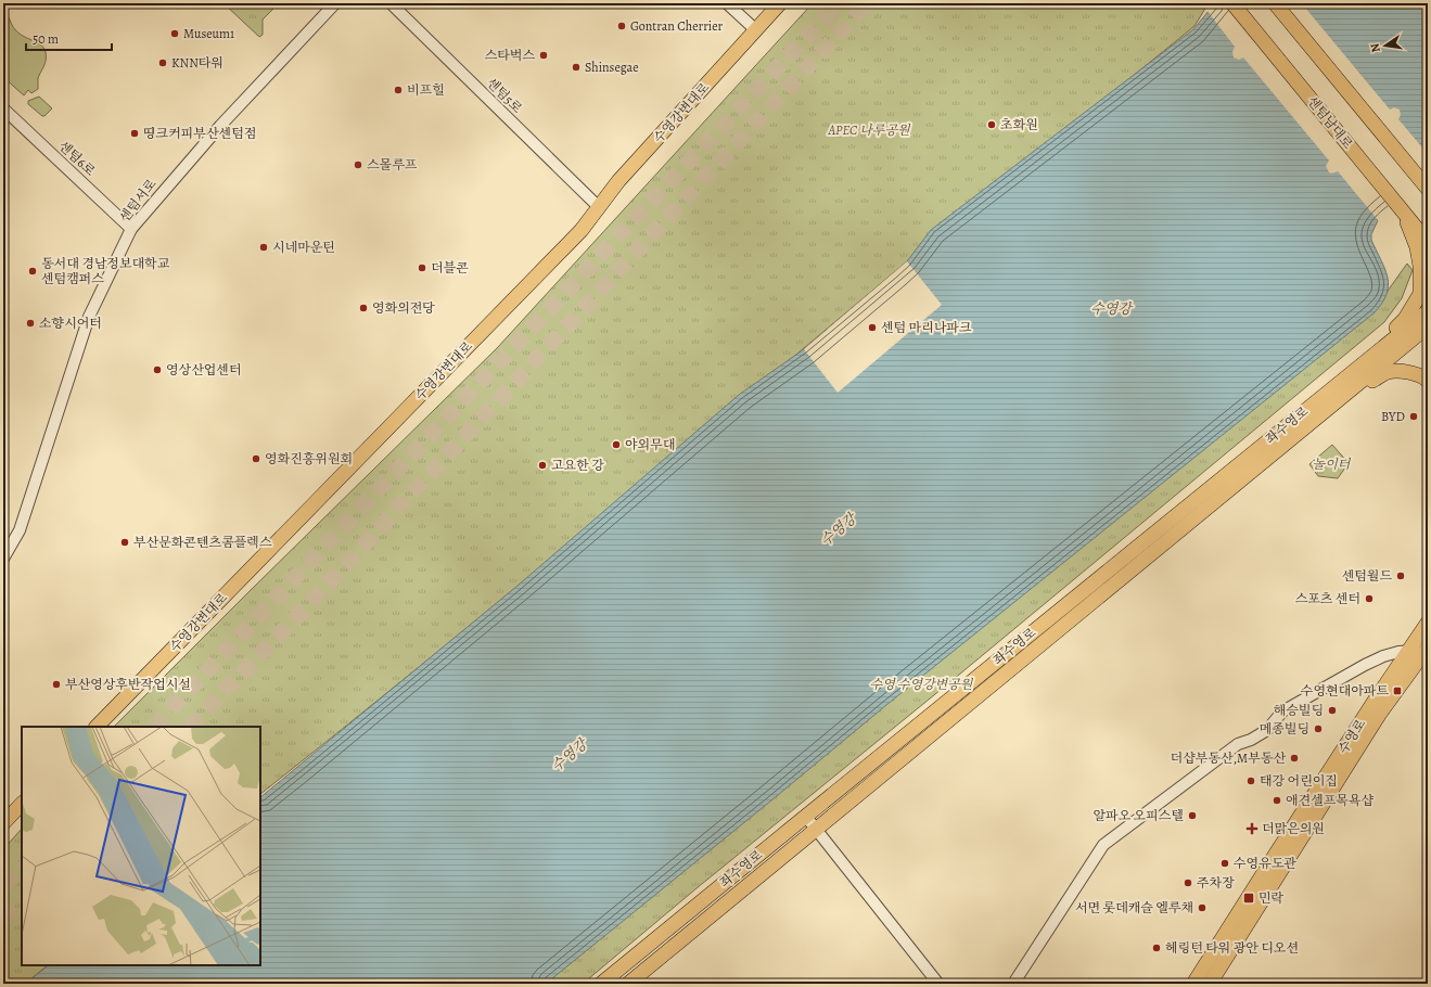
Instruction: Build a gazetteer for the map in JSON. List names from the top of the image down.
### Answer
{
  "streets": {
    "main road": [
      "수영강변대로",
      "센텀남대로",
      "좌수영로",
      "수영로"
    ],
    "street": ["센텀5로", "센텀6로", "센텀서로"]
  },
  "crossings": [
    ["센텀5로", "수영강변대로"],
    ["센텀6로", "센텀서로"]
  ],
  "water": ["수영강"],
  "parks": ["APEC 나루공원", "놀이터", "수영 수영강변공원"],
  "places": {
    "other": [
      "Gontran Cherrier",
      "Museum1",
      "스타벅스",
      "KNN타워",
      "Shinsegae",
      "비프힐",
      "초화원",
      "띵크커피부산센텀점",
      "스몰루프",
      "시네마운틴",
      "더블콘",
      "동서대 경남정보대학교 센텀캠퍼스",
      "영화의전당",
      "소향시어터",
      "센텀 마리나파크",
      "영상산업센터",
      "BYD",
      "야외무대",
      "영화진흥위원회",
      "고요한 강",
      "부산문화콘텐츠콤플렉스",
      "센텀월드",
      "스포츠 센터",
      "부산영상후반작업시설",
      "해승빌딩",
      "메종빌딩",
      "더샵부동산,M부동산",
      "태강 어린이집",
      "애견셀프목욕샵",
      "알파오 오피스텔",
      "수영유도관",
      "주차장",
      "서면 롯데캐슬 엘루채",
      "헤링턴 타워 광안 디오션"
    ],
    "transit": ["수영현대아파트", "민락"],
    "health": ["더맑은의원"]
  },
  "scale_bar": "50 m",
  "north": "left"
}
